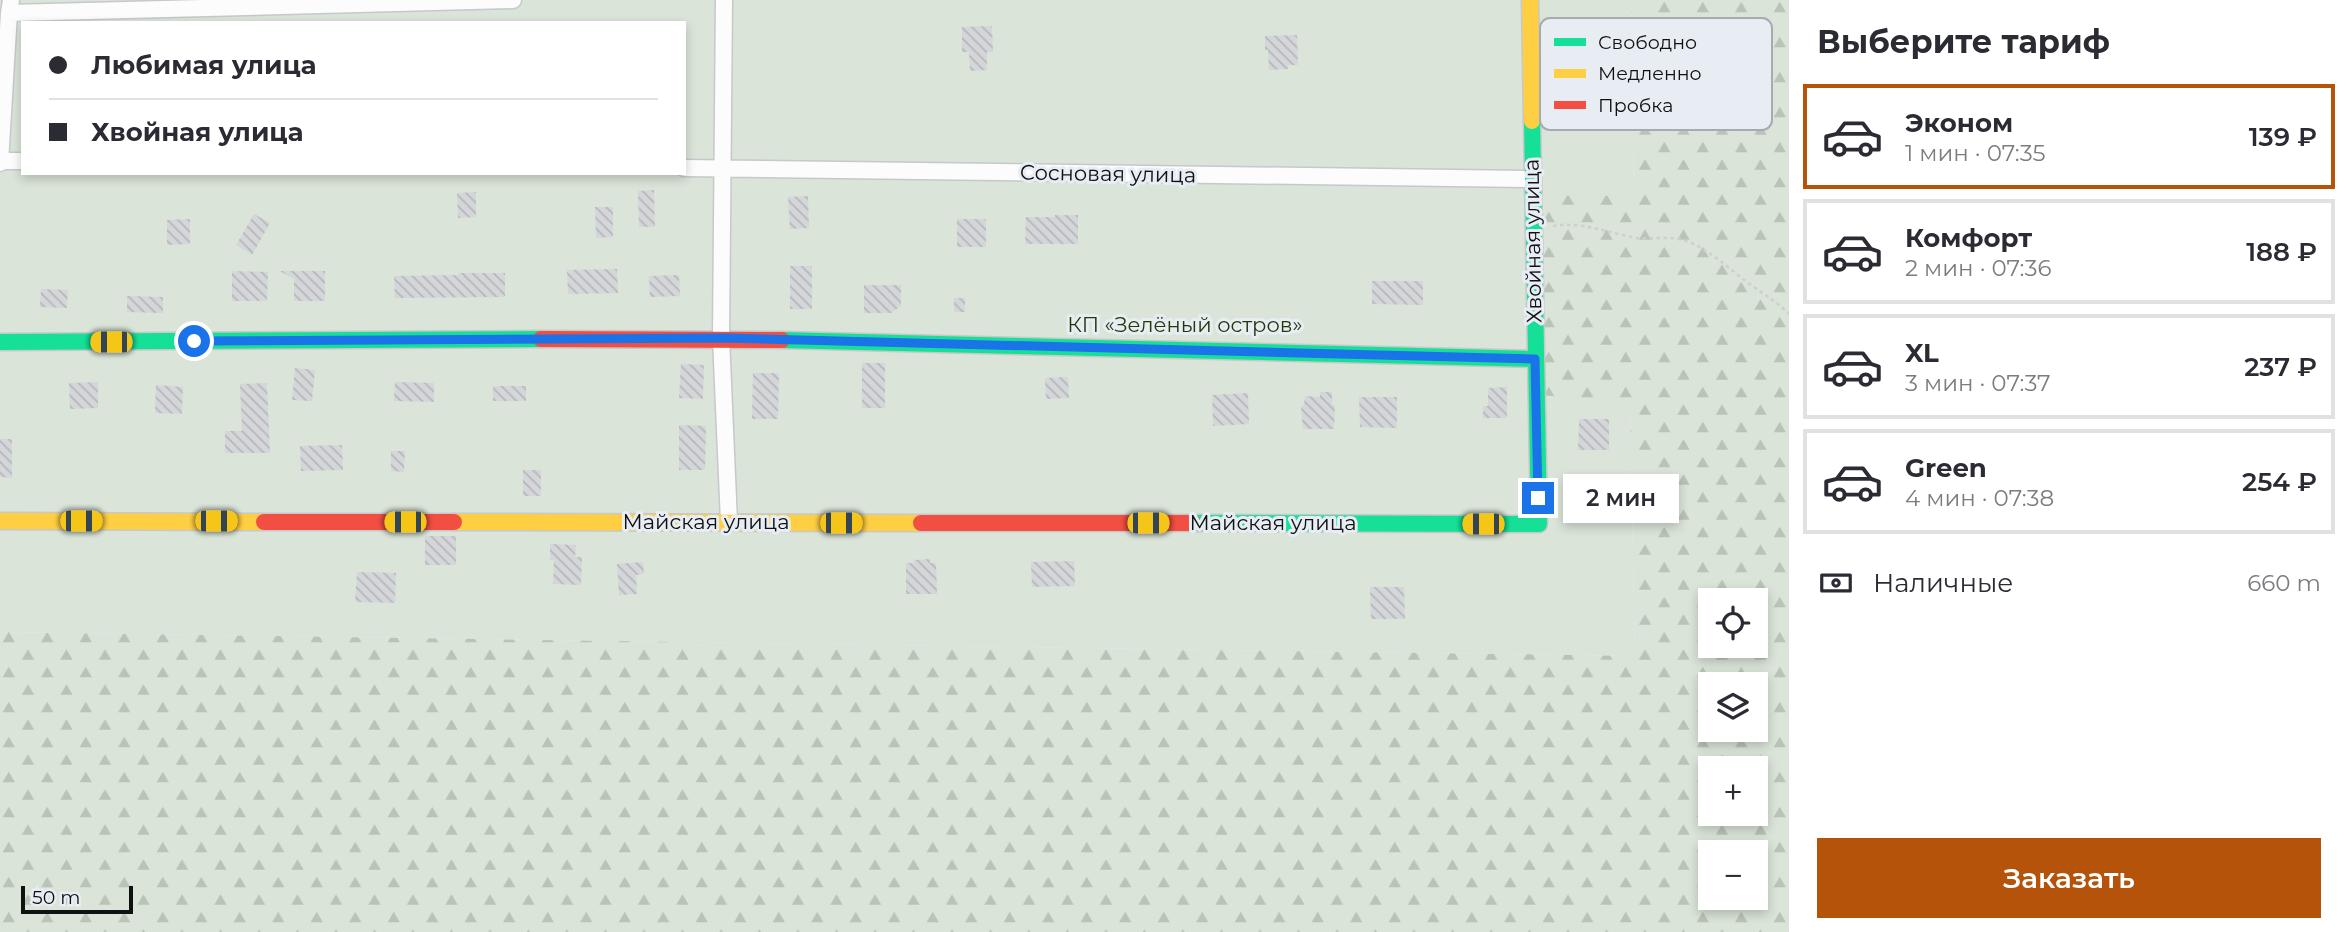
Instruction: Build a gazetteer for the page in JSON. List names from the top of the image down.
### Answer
{
  "streets": {
    "street": ["Сосновая улица", "Хвойная улица", "Майская улица"]
  },
  "crossings": [
    ["Сосновая улица", "Хвойная улица"],
    ["Хвойная улица", "Майская улица"]
  ],
  "parks": ["КП «Зелёный остров»"],
  "legend": ["Свободно", "Медленно", "Пробка"],
  "scale_bar": "50 m",
  "page": {
    "heading": "Выберите тариф",
    "banner": ["Любимая улица", "Хвойная улица"],
    "list": [
      {
        "name": "Эконом",
        "note": "1 мин · 07:35",
        "value": "139 ₽"
      },
      {
        "name": "Комфорт",
        "note": "2 мин · 07:36",
        "value": "188 ₽"
      },
      {
        "name": "XL",
        "note": "3 мин · 07:37",
        "value": "237 ₽"
      },
      {
        "name": "Green",
        "note": "4 мин · 07:38",
        "value": "254 ₽"
      }
    ],
    "bubble": "2 мин",
    "pay": ["Наличные", "660 m"],
    "map_buttons": ["+", "−"],
    "buttons": "Заказать",
    "scale": "50 m"
  }
}
